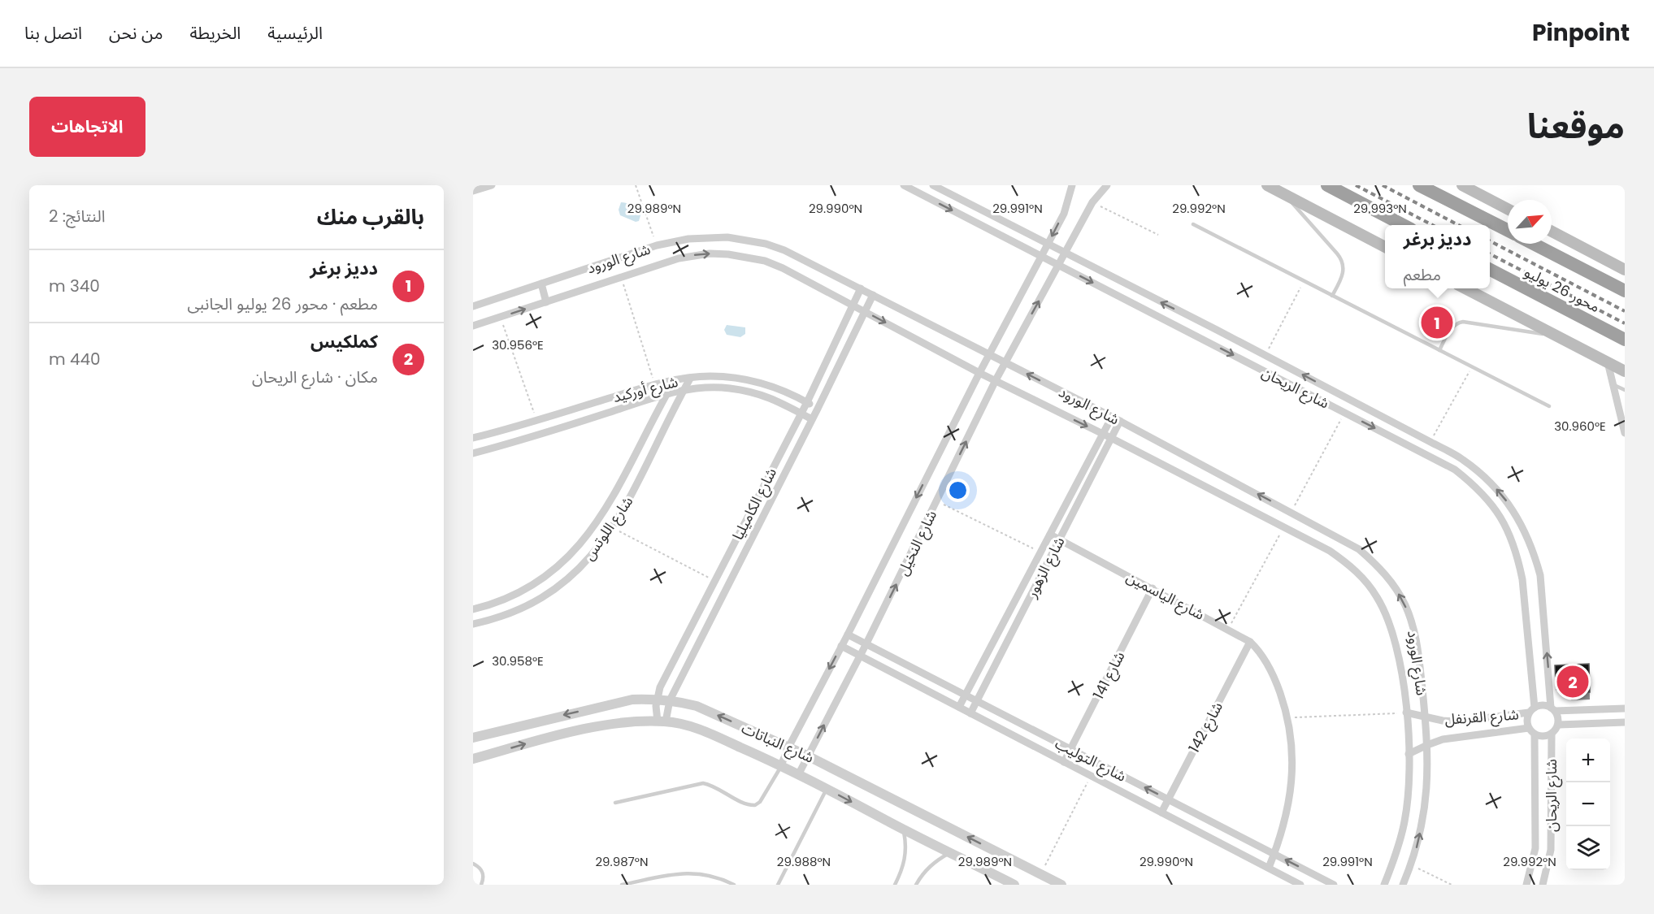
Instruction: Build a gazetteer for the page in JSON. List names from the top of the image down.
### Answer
{
  "streets": {
    "highway": ["محور 26 يوليو"],
    "street": [
      "شارع الورود",
      "شارع الريحان",
      "شارع أوركيد",
      "شارع الكاميليا",
      "شارع اللوتس",
      "شارع النخيل",
      "شارع الزهور",
      "شارع الياسمين",
      "شارع 141",
      "شارع القرنفل",
      "شارع 142",
      "شارع النباتات",
      "شارع التوليب"
    ]
  },
  "crossings": [
    ["شارع الورود", "شارع الكاميليا"],
    ["شارع الورود", "شارع النخيل"],
    ["شارع الورود", "شارع الزهور"],
    ["شارع الورود", "شارع القرنفل"],
    ["شارع الريحان", "شارع النخيل"],
    ["شارع الريحان", "شارع القرنفل"],
    ["شارع أوركيد", "شارع الكاميليا"],
    ["شارع أوركيد", "شارع اللوتس"],
    ["شارع الكاميليا", "شارع النباتات"],
    ["شارع النخيل", "شارع النباتات"],
    ["شارع النخيل", "شارع التوليب"],
    ["شارع الزهور", "شارع الياسمين"],
    ["شارع الزهور", "شارع التوليب"],
    ["شارع الياسمين", "شارع 141"],
    ["شارع الياسمين", "شارع 142"],
    ["شارع الياسمين", "شارع التوليب"],
    ["شارع 141", "شارع التوليب"],
    ["شارع 142", "شارع التوليب"]
  ],
  "north": "top right",
  "page": {
    "header": "Pinpoint",
    "nav": [
      "الرئيسية",
      "الخريطة",
      "من نحن",
      "اتصل بنا"
    ],
    "title": "موقعنا",
    "buttons": "الاتجاهات",
    "heading": ["بالقرب منك", "النتائج: 2"],
    "popup": ["دديز برغر", "مطعم"],
    "list": [
      {
        "mark": "1",
        "name": "دديز برغر",
        "note": "مطعم · محور 26 يوليو الجانبى",
        "value": "340 m"
      },
      {
        "mark": "2",
        "name": "كملكيس",
        "note": "مكان · شارع الريحان",
        "value": "440 m"
      }
    ],
    "pins": ["1", "2"],
    "map_buttons": ["+", "−"]
  },
  "coordinates": [
    "29.989°N",
    "29.990°N",
    "29.991°N",
    "29.992°N",
    "29.993°N",
    "30.956°E",
    "30.960°E",
    "30.958°E",
    "29.987°N",
    "29.988°N"
  ]
}
